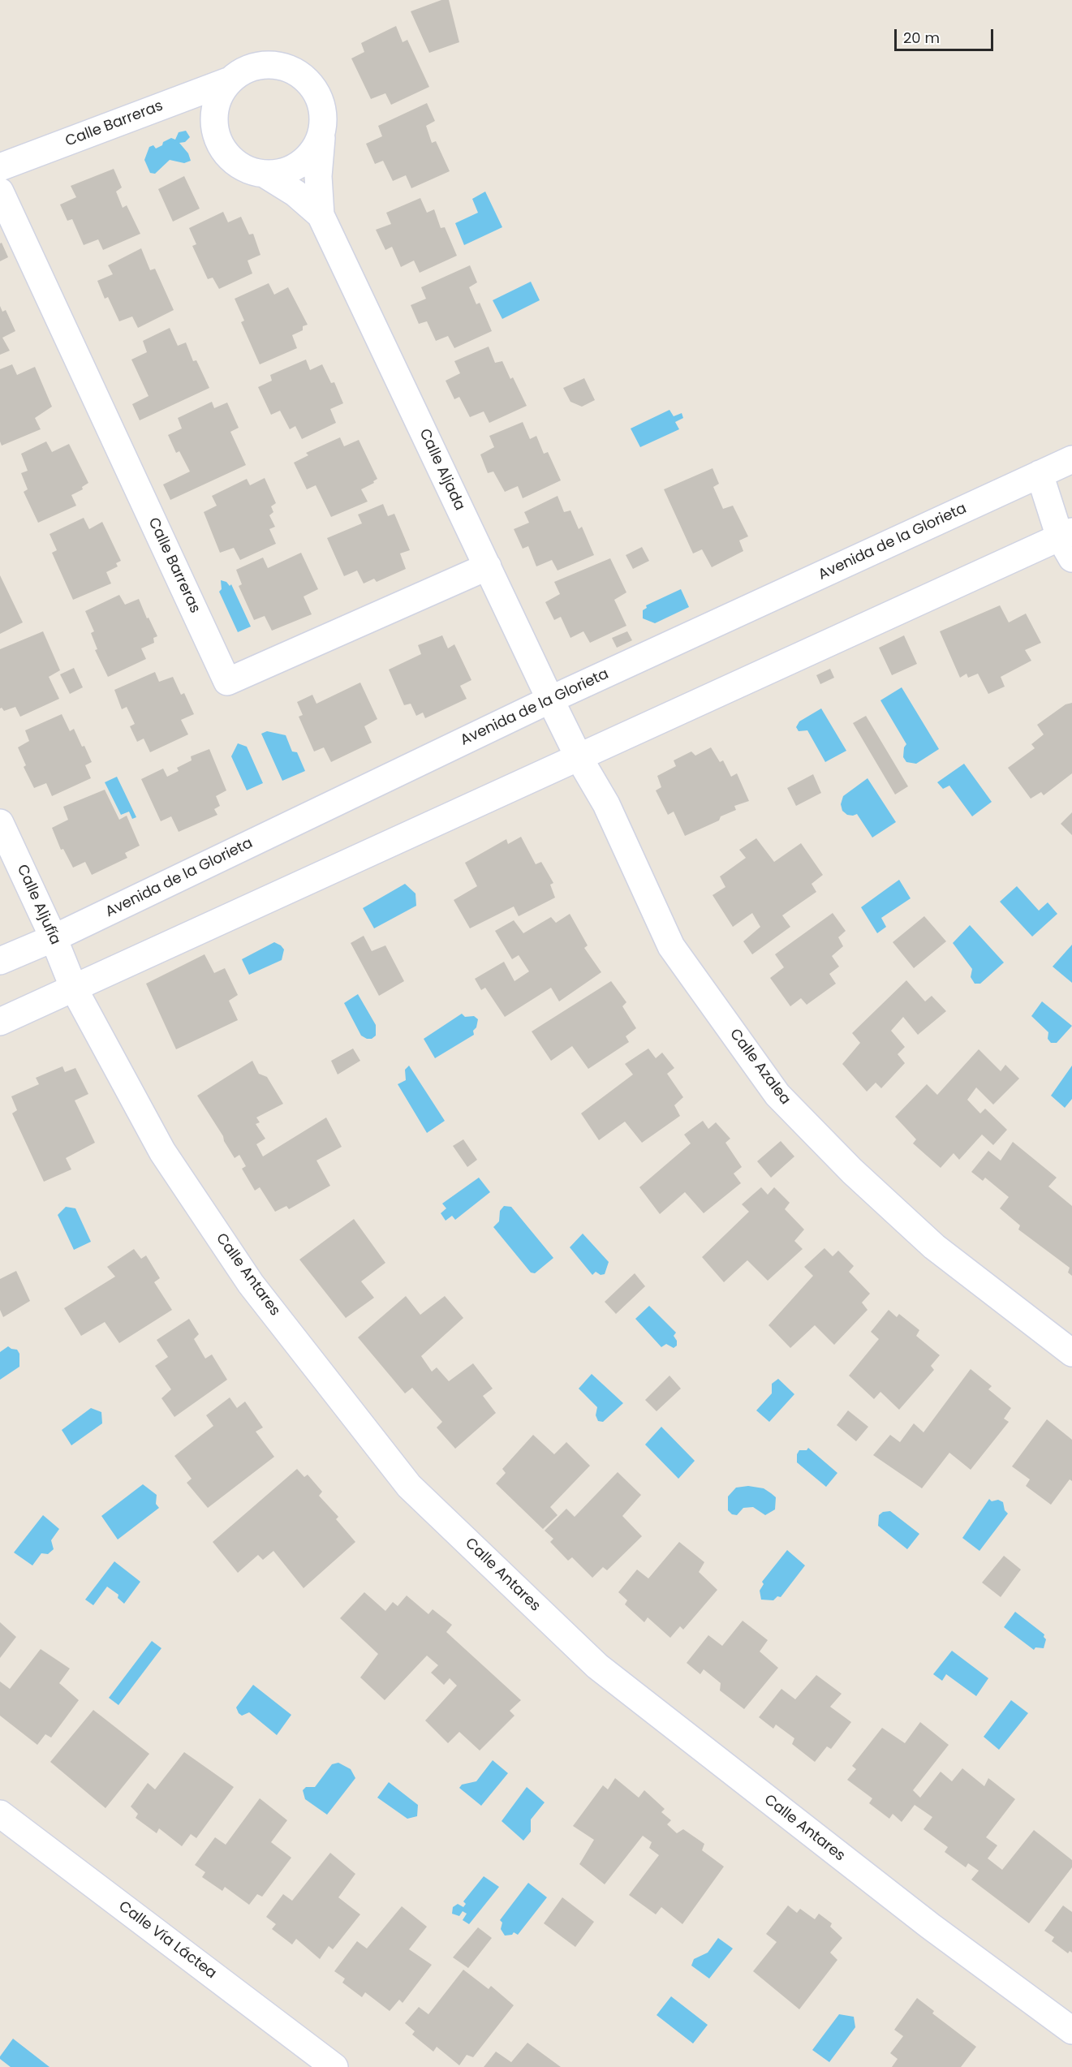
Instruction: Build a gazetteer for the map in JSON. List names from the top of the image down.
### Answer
{
  "streets": {
    "street": [
      "Calle Barreras",
      "Calle Aljada",
      "Avenida de la Glorieta",
      "Calle Aljufía",
      "Calle Azalea",
      "Calle Antares",
      "Calle Vía Láctea"
    ]
  },
  "crossings": [
    ["Calle Barreras", "Calle Aljada"],
    ["Calle Aljada", "Avenida de la Glorieta"],
    ["Calle Aljada", "Calle Azalea"],
    ["Avenida de la Glorieta", "Calle Aljufía"],
    ["Calle Aljufía", "Calle Antares"]
  ],
  "scale_bar": "20 m"
}
